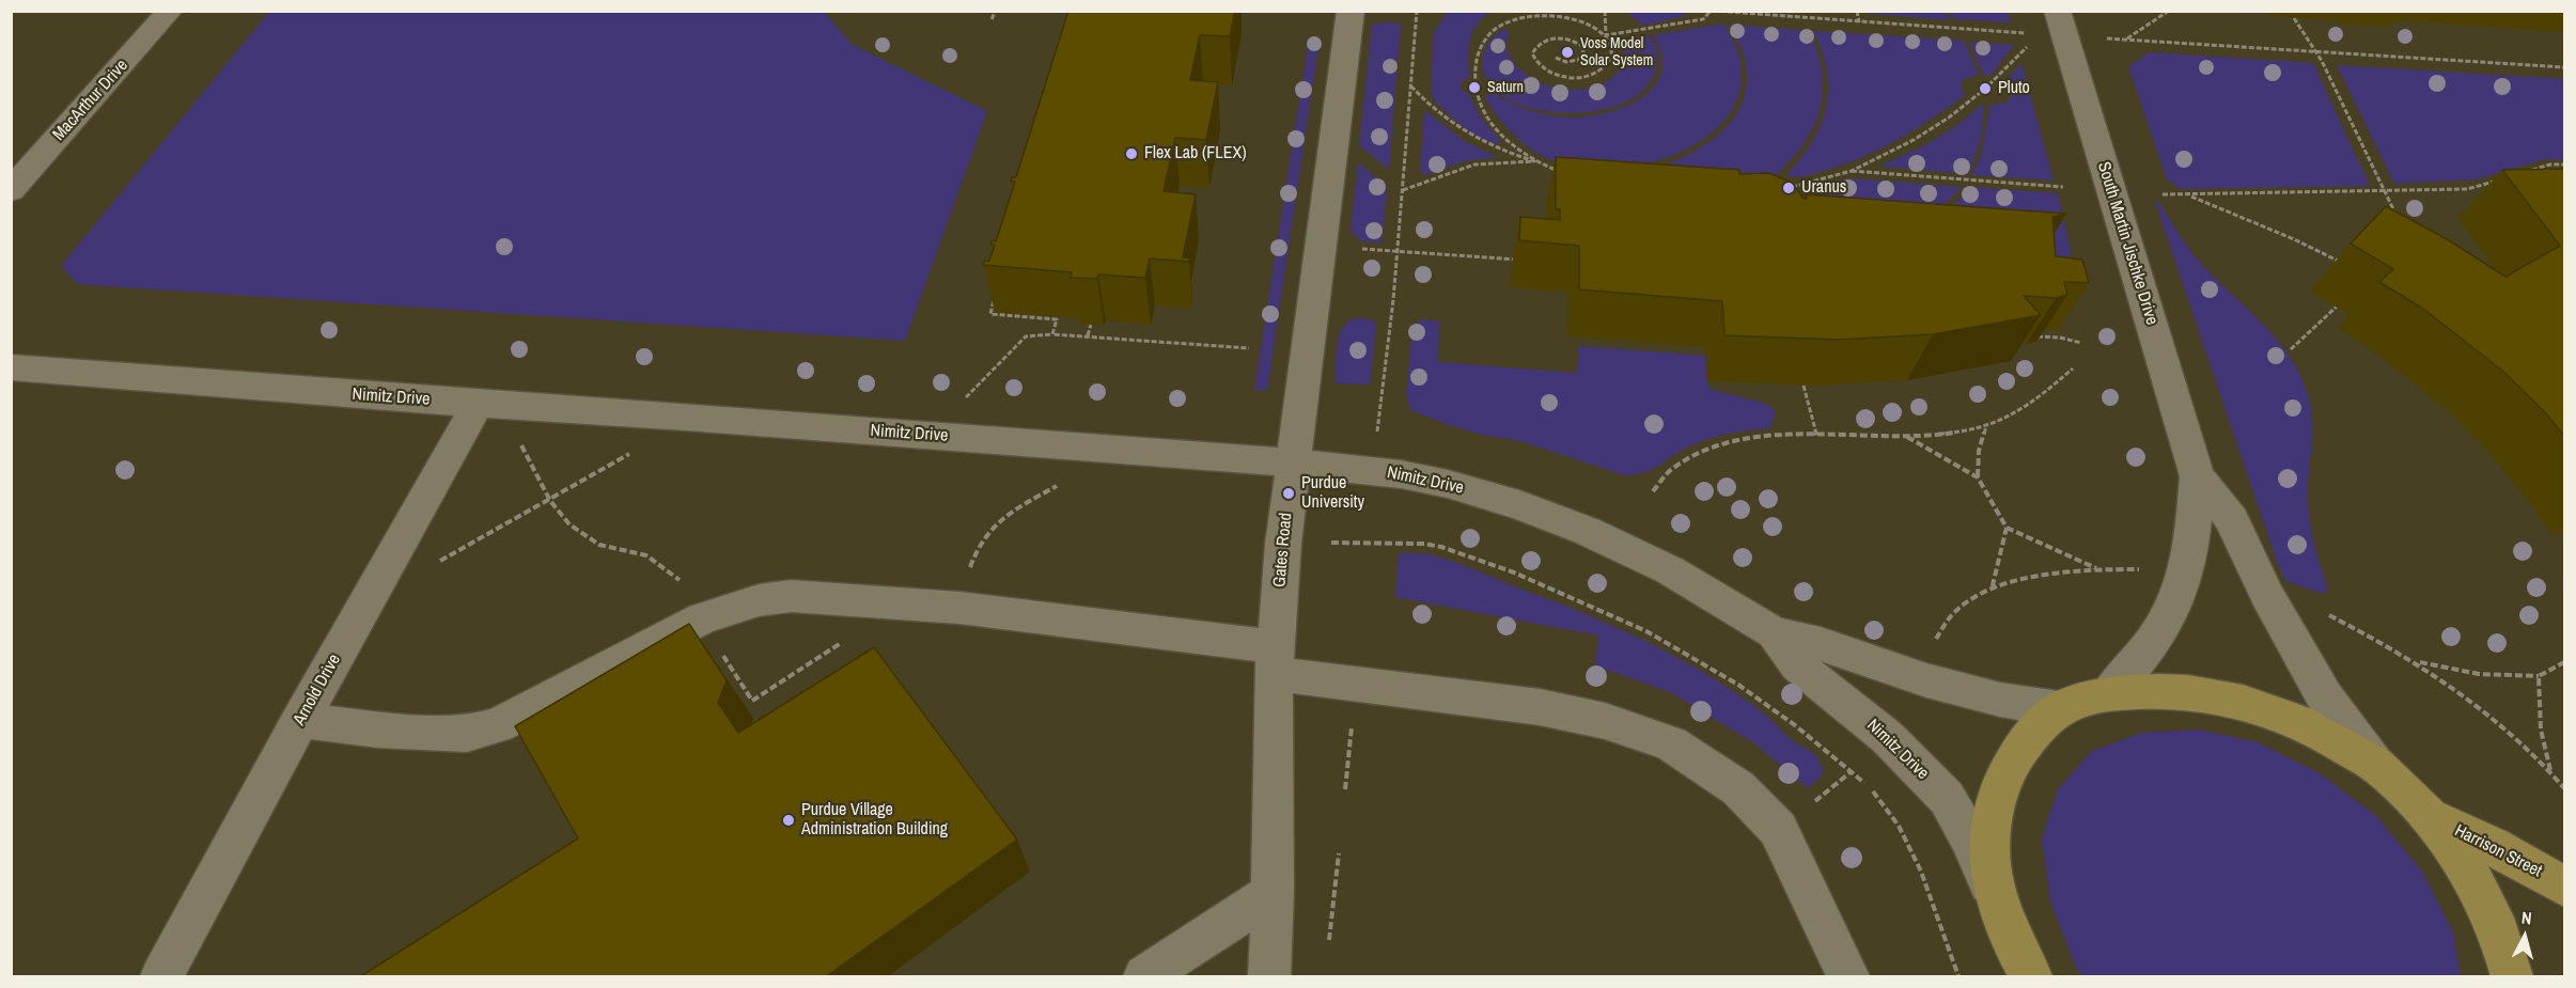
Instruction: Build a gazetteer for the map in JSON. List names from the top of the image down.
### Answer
{
  "streets": {
    "main road": ["Harrison Street"],
    "street": [
      "MacArthur Drive",
      "South Martin Jischke Drive",
      "Nimitz Drive",
      "Gates Road",
      "Arnold Drive"
    ]
  },
  "crossings": [
    ["Nimitz Drive", "Gates Road"],
    ["Nimitz Drive", "Arnold Drive"]
  ],
  "places": [
    "Voss Model Solar System",
    "Saturn",
    "Pluto",
    "Flex Lab (FLEX)",
    "Uranus",
    "Purdue University",
    "Purdue Village Administration Building"
  ],
  "north": "top"
}
